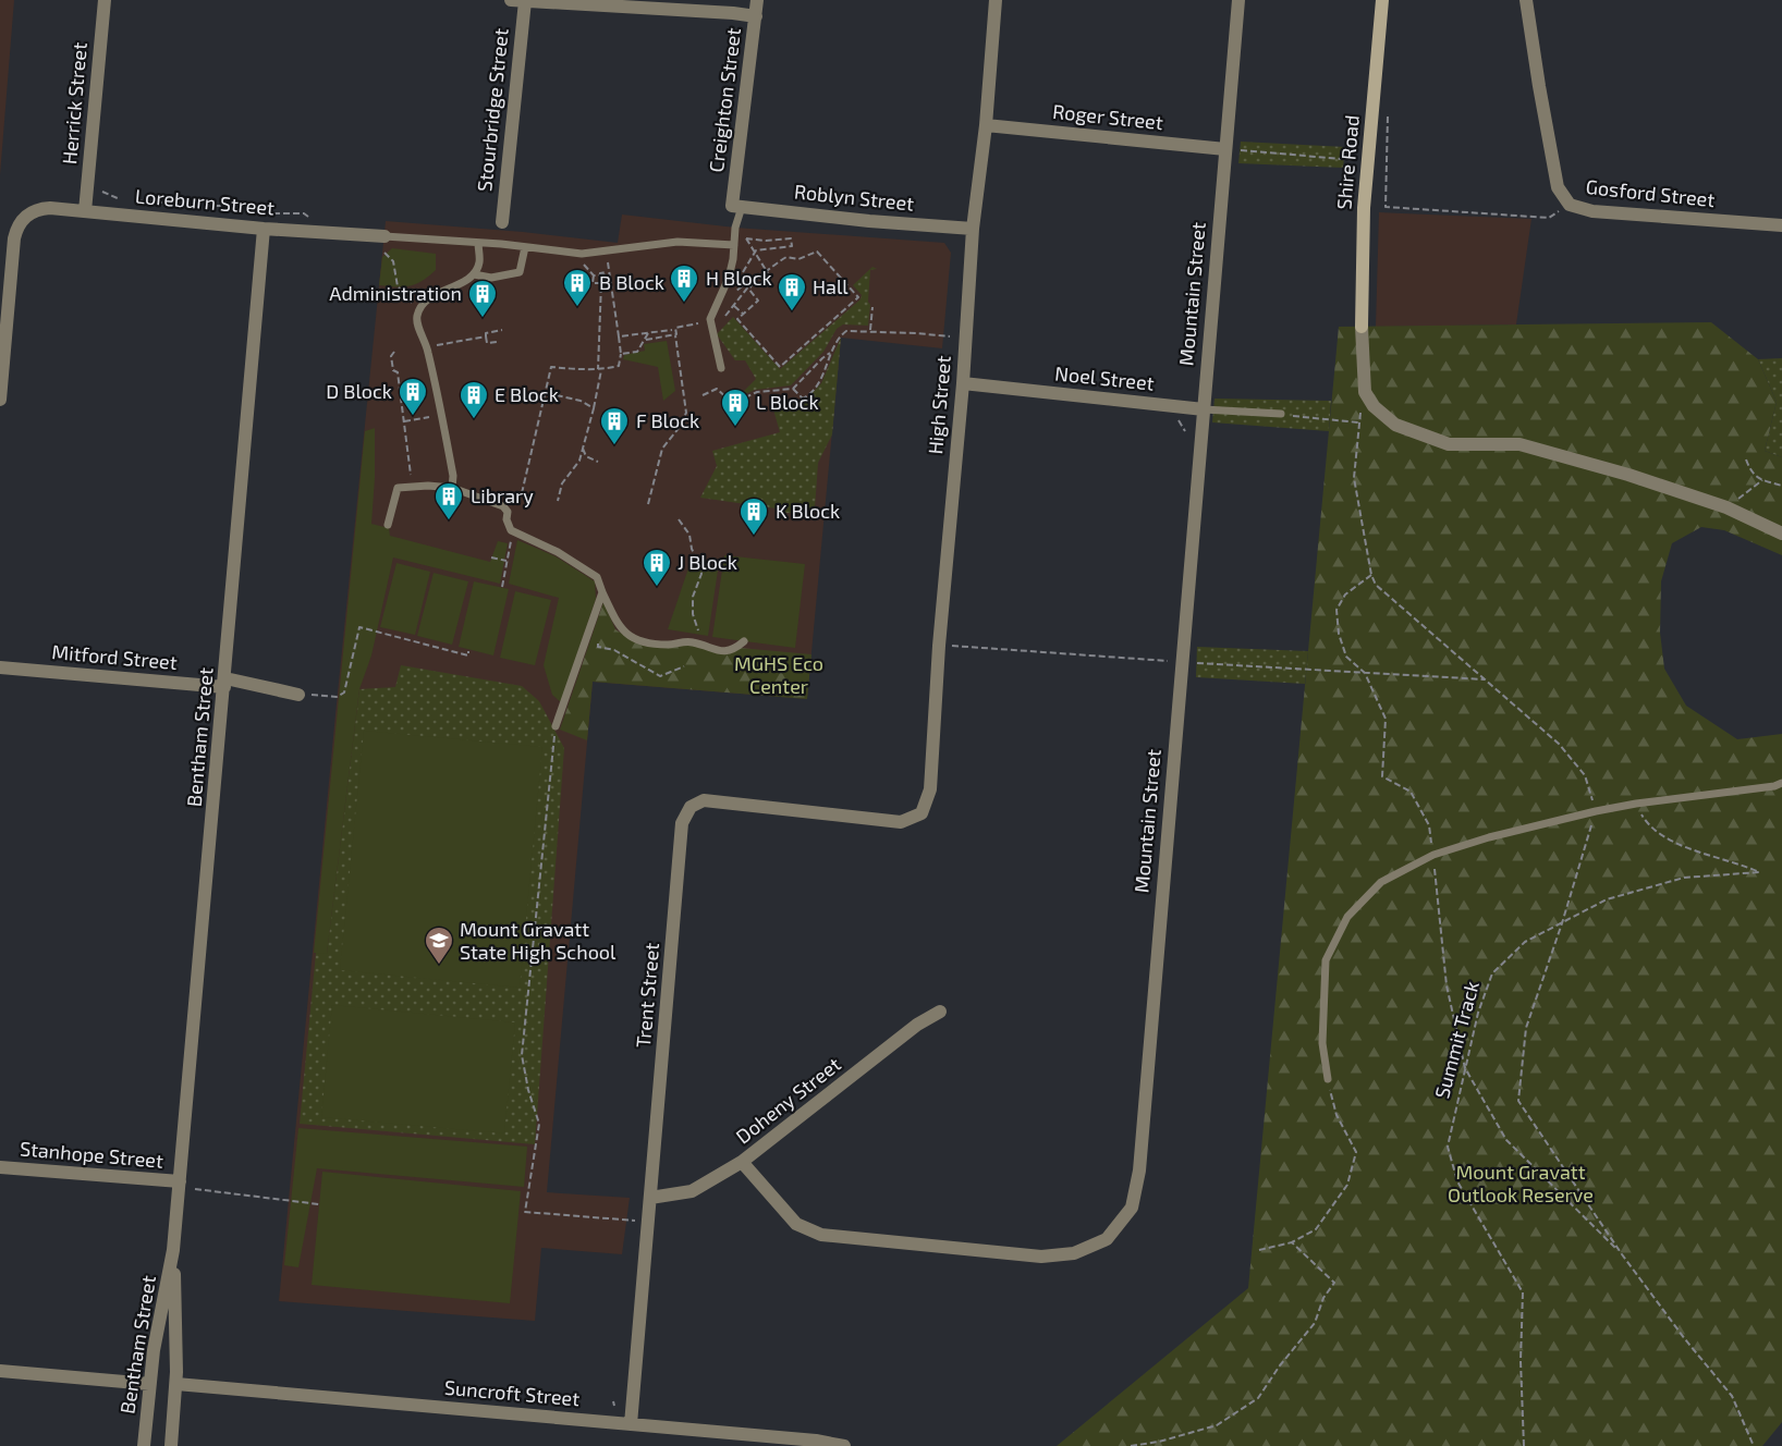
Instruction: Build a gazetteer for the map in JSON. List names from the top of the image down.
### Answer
{
  "streets": {
    "street": [
      "Creighton Street",
      "Herrick Street",
      "Stourbridge Street",
      "Roger Street",
      "Shire Road",
      "Gosford Street",
      "Roblyn Street",
      "Loreburn Street",
      "Mountain Street",
      "Noel Street",
      "High Street",
      "Mitford Street",
      "Bentham Street",
      "Trent Street",
      "Doheny Street",
      "Stanhope Street",
      "Suncroft Street"
    ],
    "path": ["Summit Track"]
  },
  "crossings": [
    ["Creighton Street", "Roblyn Street"],
    ["Herrick Street", "Loreburn Street"],
    ["Roger Street", "Mountain Street"],
    ["Roger Street", "High Street"],
    ["Roblyn Street", "High Street"],
    ["Loreburn Street", "Bentham Street"],
    ["Mountain Street", "Noel Street"],
    ["Mountain Street", "Doheny Street"],
    ["Noel Street", "High Street"],
    ["High Street", "Trent Street"],
    ["Mitford Street", "Bentham Street"],
    ["Bentham Street", "Stanhope Street"],
    ["Bentham Street", "Suncroft Street"],
    ["Trent Street", "Doheny Street"],
    ["Trent Street", "Suncroft Street"]
  ],
  "parks": ["MGHS Eco Center", "Mount Gravatt Outlook Reserve"],
  "places": {
    "building": [
      "H Block",
      "B Block",
      "Hall",
      "Administration",
      "D Block",
      "E Block",
      "L Block",
      "F Block",
      "Library",
      "K Block",
      "J Block"
    ],
    "school or university": ["Mount Gravatt State High School"]
  }
}
